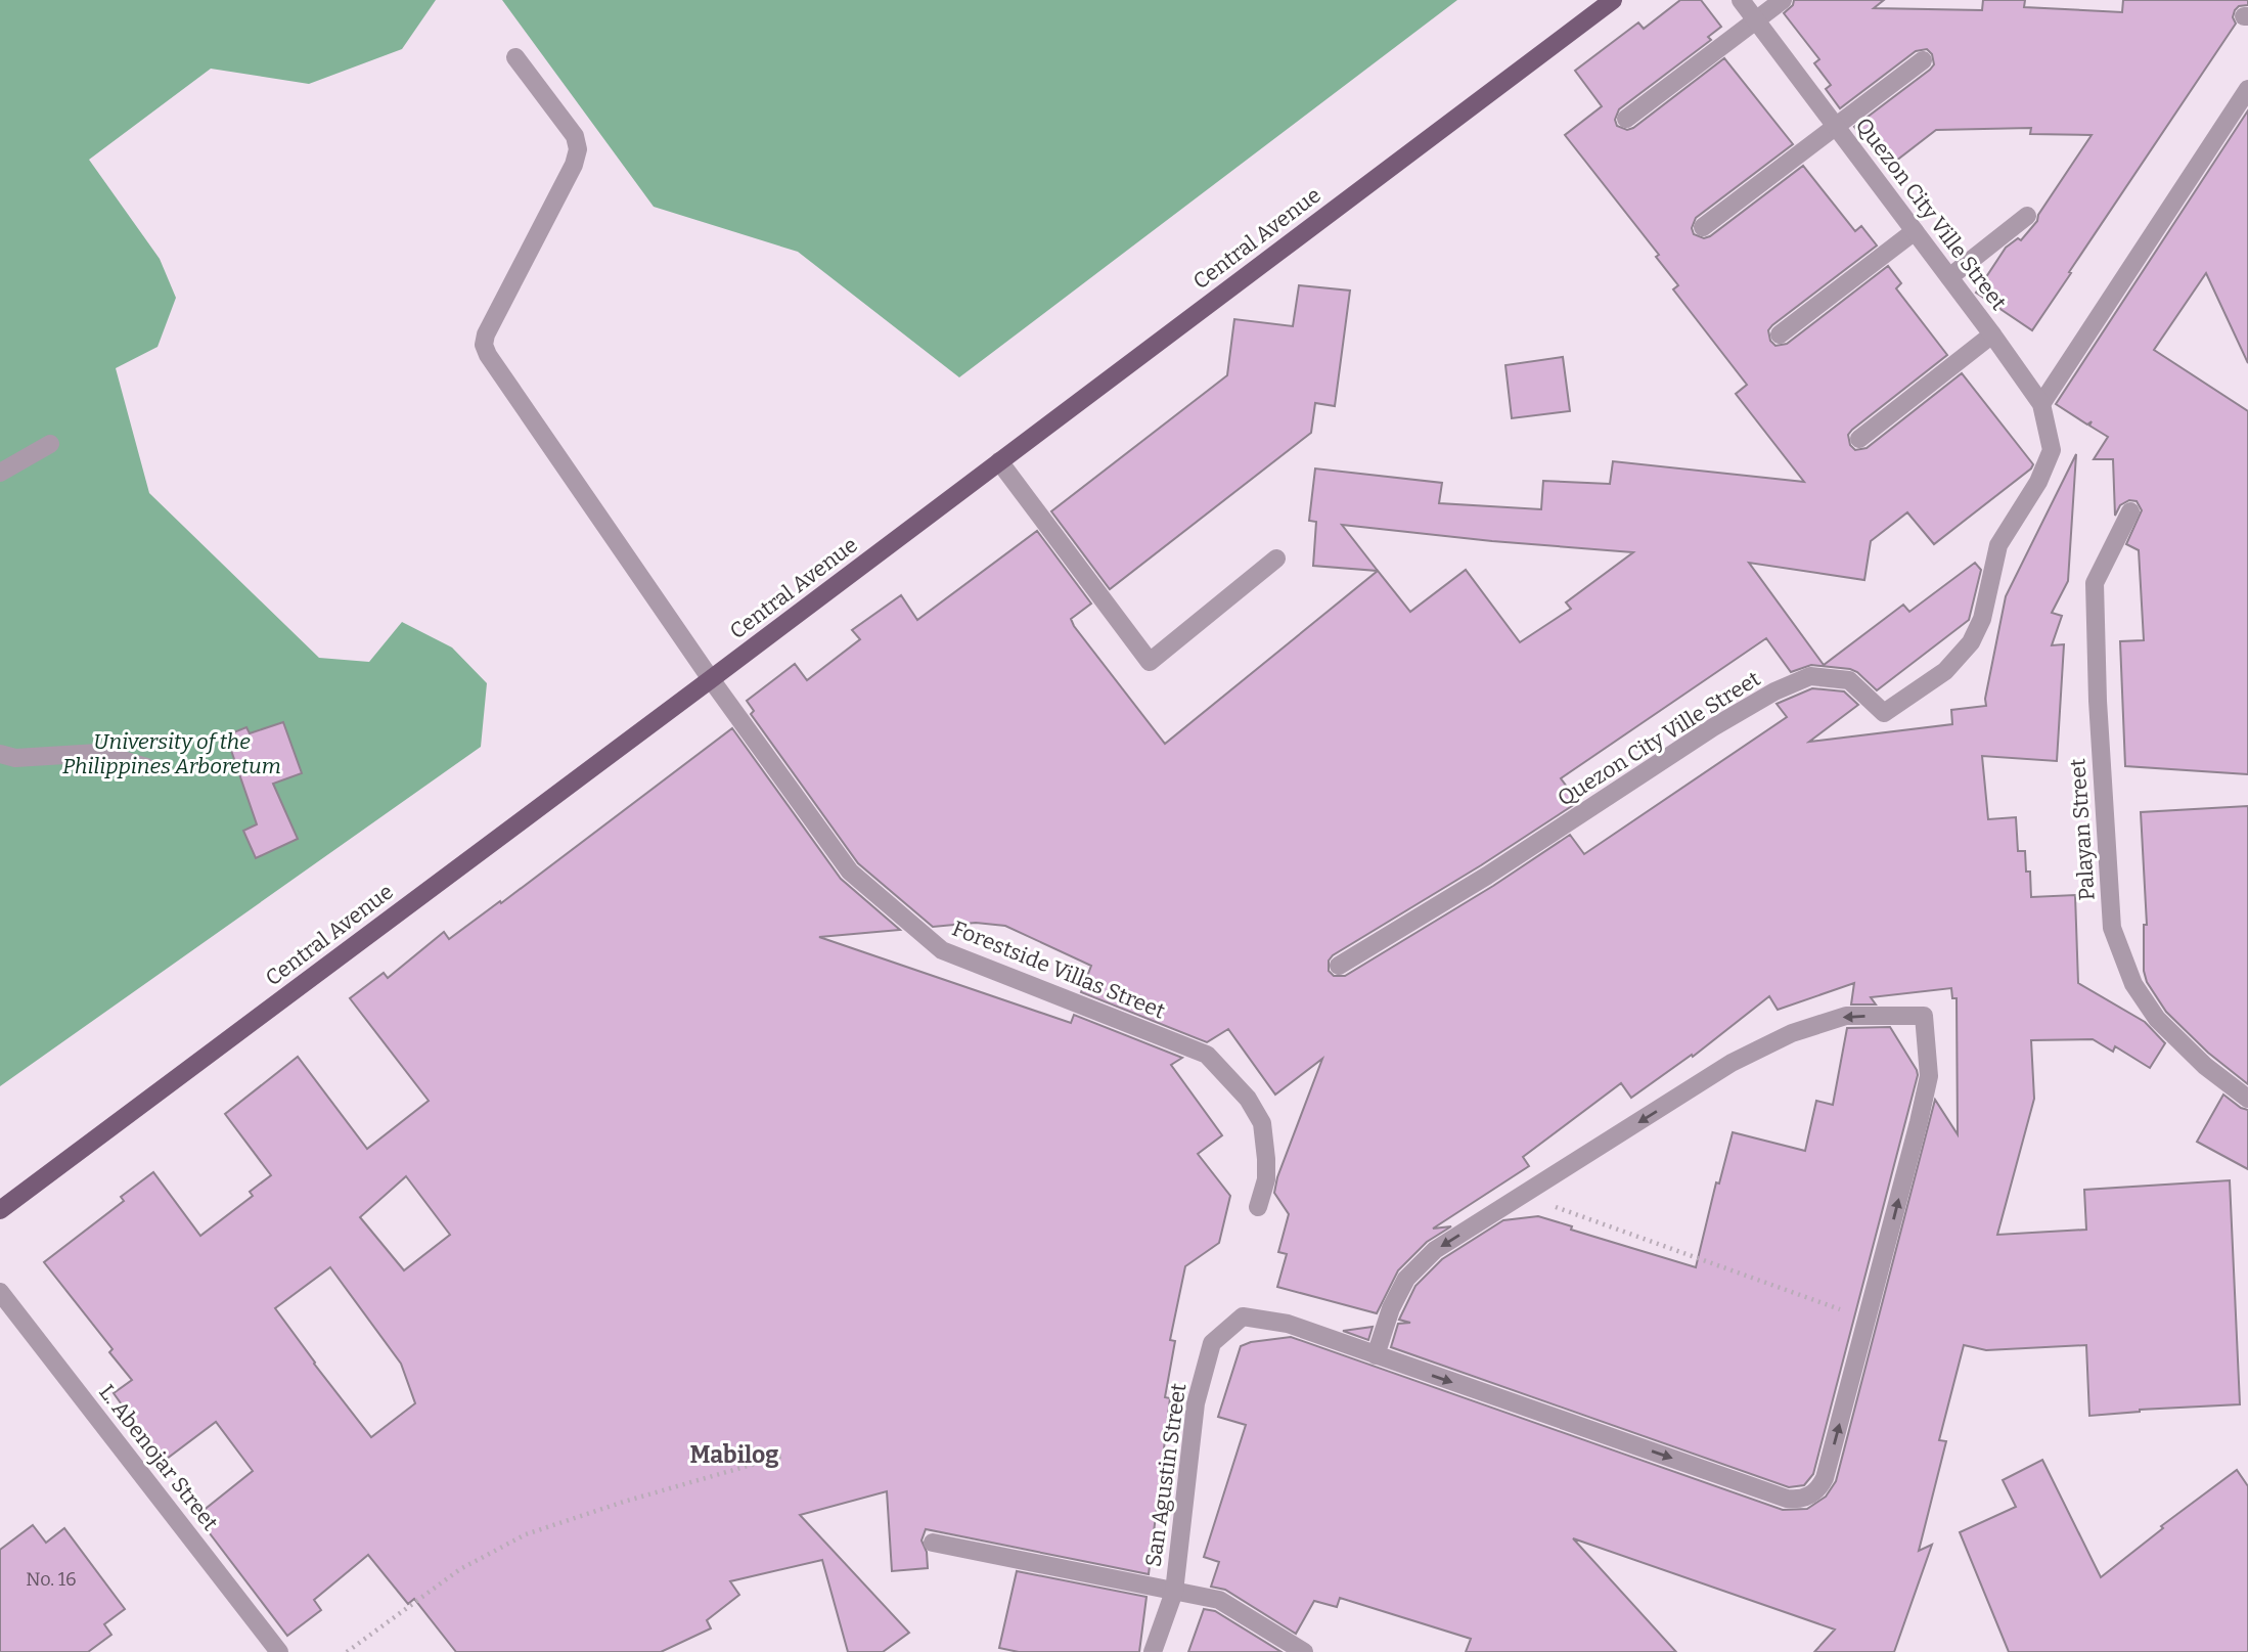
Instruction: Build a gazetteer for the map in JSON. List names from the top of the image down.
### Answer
{
  "streets": {
    "main road": ["Central Avenue"],
    "street": [
      "Quezon City Ville Street",
      "Palayan Street",
      "Forestside Villas Street",
      "L. Abenojar Street",
      "San Agustin Street"
    ]
  },
  "crossings": [
    ["Central Avenue", "Forestside Villas Street"]
  ],
  "districts": ["Mabilog"],
  "parks": ["University of the Philippines Arboretum"],
  "house_numbers": ["No. 16"]
}
